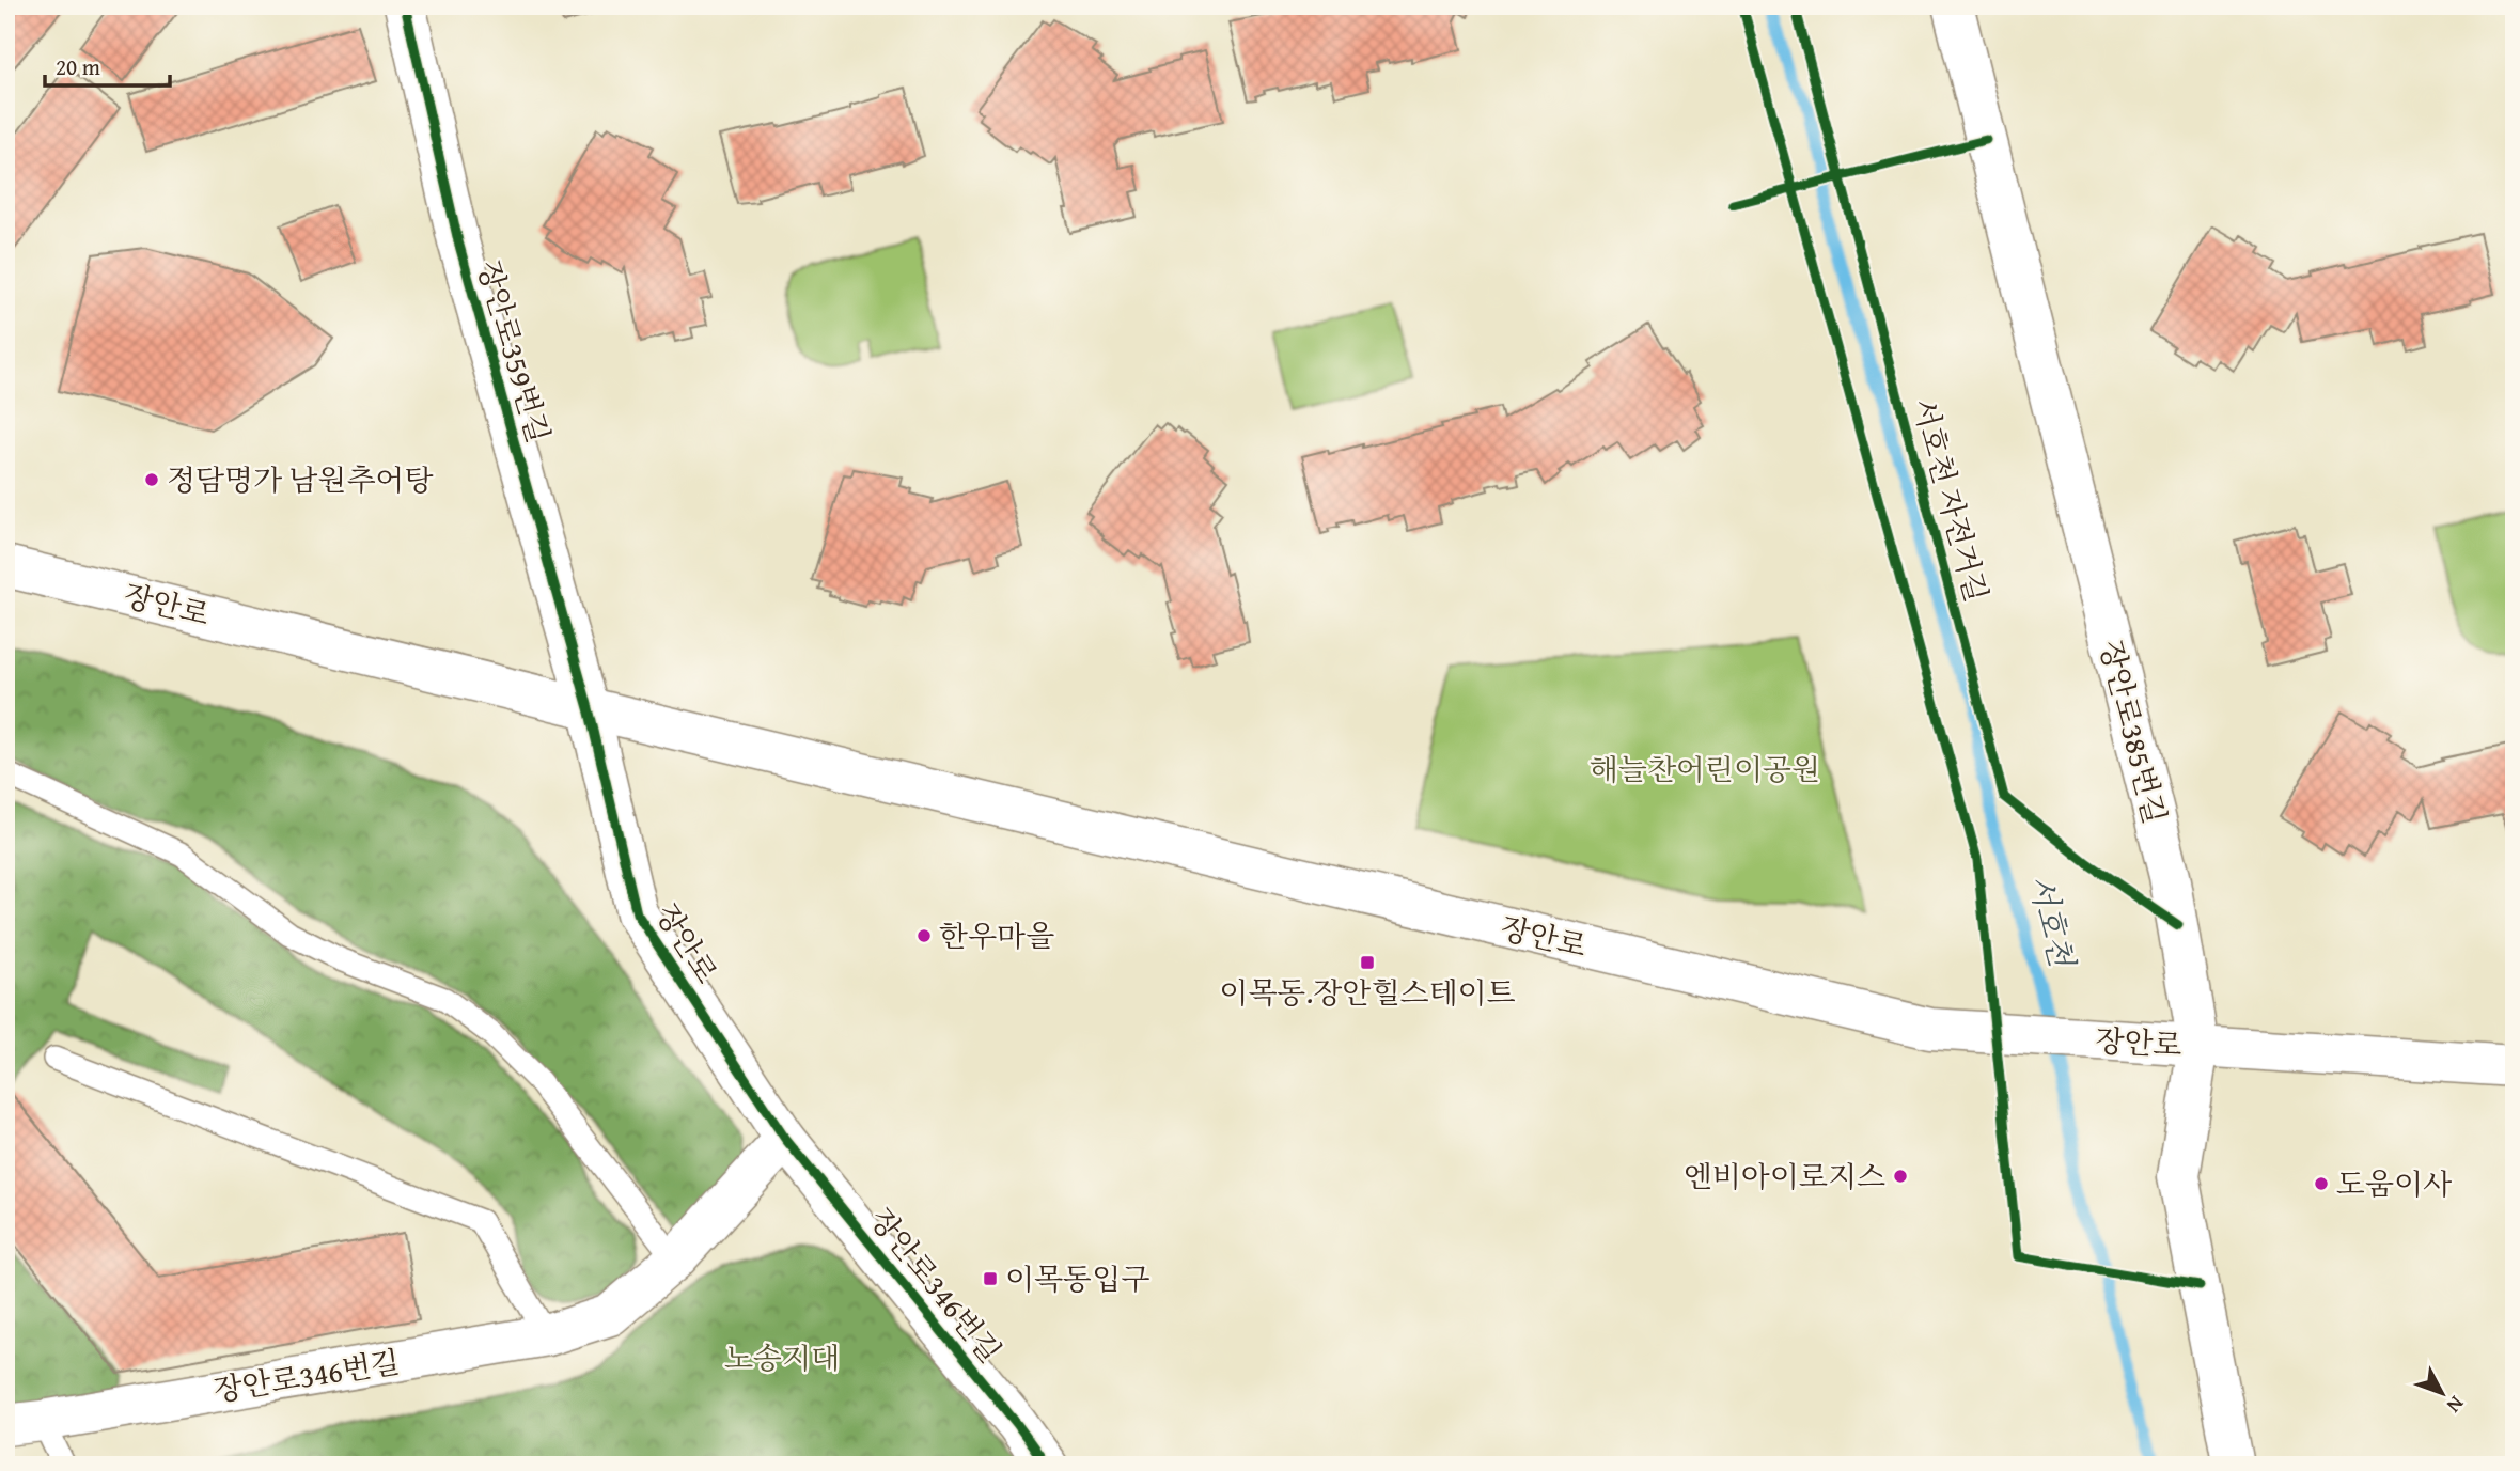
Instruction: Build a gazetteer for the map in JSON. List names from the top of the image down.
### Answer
{
  "streets": {
    "street": [
      "장안로359번길",
      "장안로",
      "장안로385번길",
      "장안로346번길"
    ],
    "cycle path": ["서호천 자전거길"]
  },
  "crossings": [
    ["장안로359번길", "장안로"],
    ["장안로", "장안로385번길"],
    ["장안로", "장안로346번길"]
  ],
  "water": ["서호천"],
  "parks": ["해늘찬어린이공원", "노송지대"],
  "places": {
    "other": [
      "정담명가 남원추어탕",
      "한우마을",
      "엔비아이로지스",
      "도움이사"
    ],
    "transit": ["이목동.장안힐스테이트", "이목동입구"]
  },
  "scale_bar": "20 m",
  "north": "bottom right"
}
